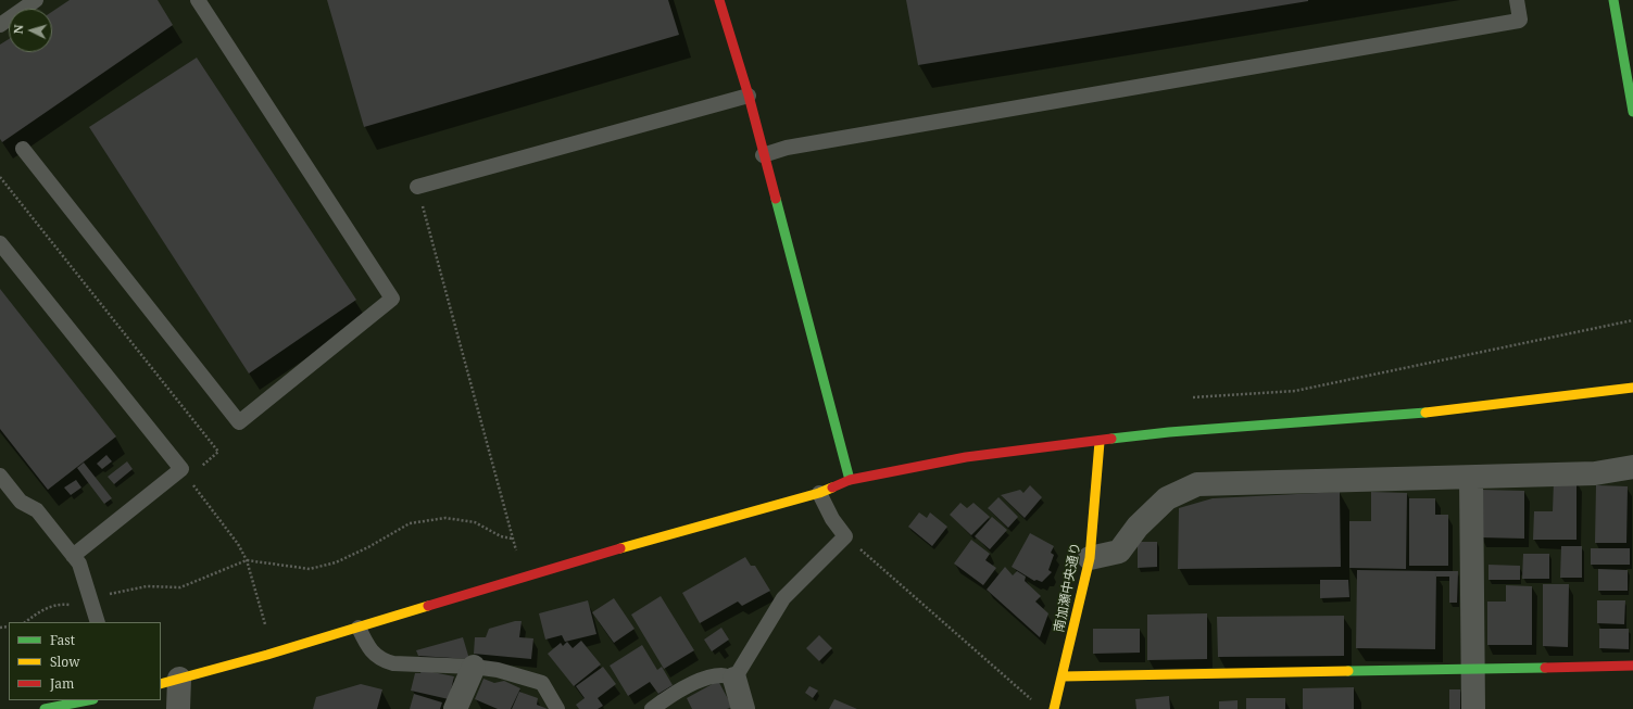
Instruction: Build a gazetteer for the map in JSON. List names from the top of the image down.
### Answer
{
  "streets": {
    "street": ["南加瀬中央通り"]
  },
  "legend": ["Fast", "Slow", "Jam"],
  "north": "left"
}
